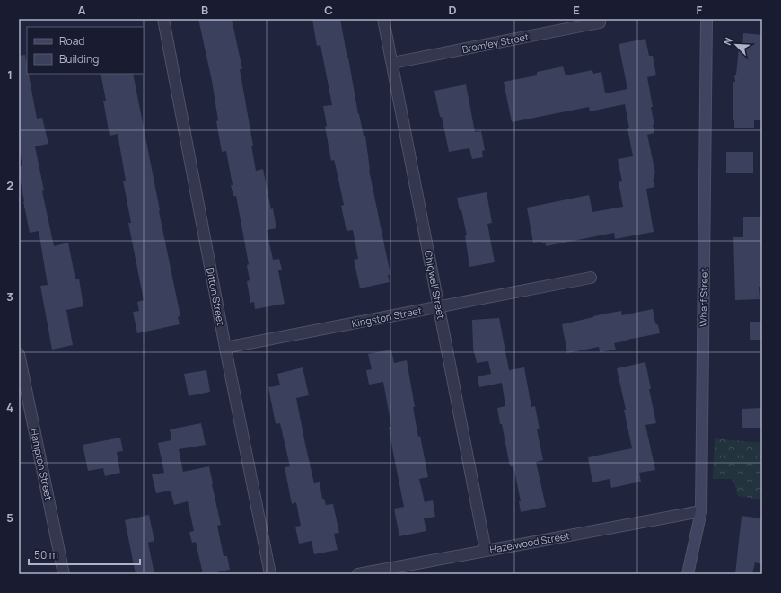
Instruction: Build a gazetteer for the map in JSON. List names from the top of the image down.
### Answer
{
  "streets": {
    "street": [
      "Bromley Street",
      "Chigwell Street",
      "Ditton Street",
      "Wharf Street",
      "Kingston Street",
      "Hampton Street",
      "Hazelwood Street"
    ]
  },
  "crossings": [
    ["Bromley Street", "Chigwell Street"],
    ["Chigwell Street", "Kingston Street"],
    ["Chigwell Street", "Hazelwood Street"],
    ["Ditton Street", "Kingston Street"],
    ["Wharf Street", "Hazelwood Street"]
  ],
  "legend": ["Road", "Building"],
  "scale_bar": "50 m",
  "north": "top left",
  "grid": {
    "columns": [
      "A",
      "B",
      "C",
      "D",
      "E",
      "F"
    ],
    "rows": [
      "1",
      "2",
      "3",
      "4",
      "5"
    ]
  }
}
